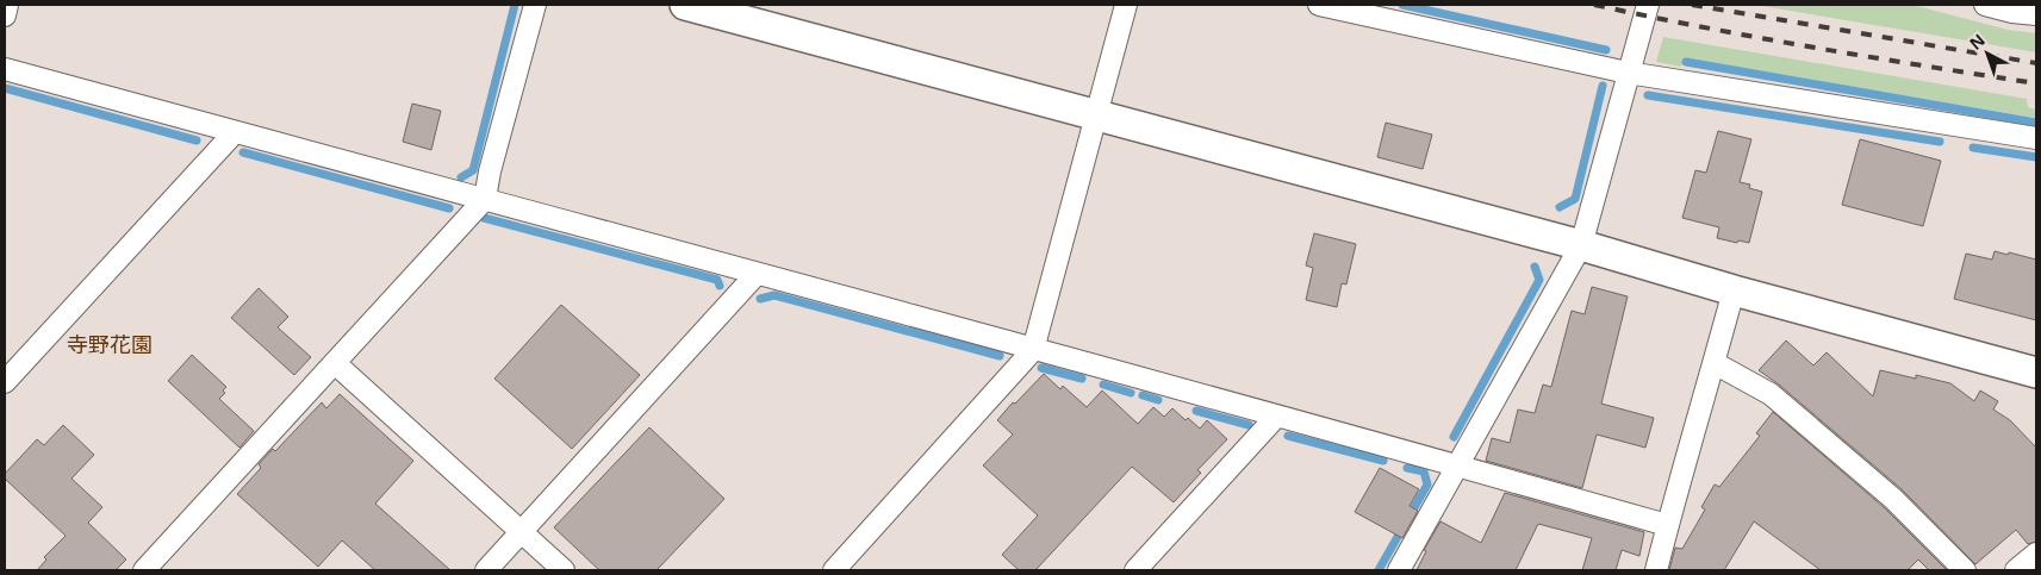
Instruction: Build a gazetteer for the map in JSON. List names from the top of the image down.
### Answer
{
  "districts": ["寺野花園"],
  "north": "top left"
}
